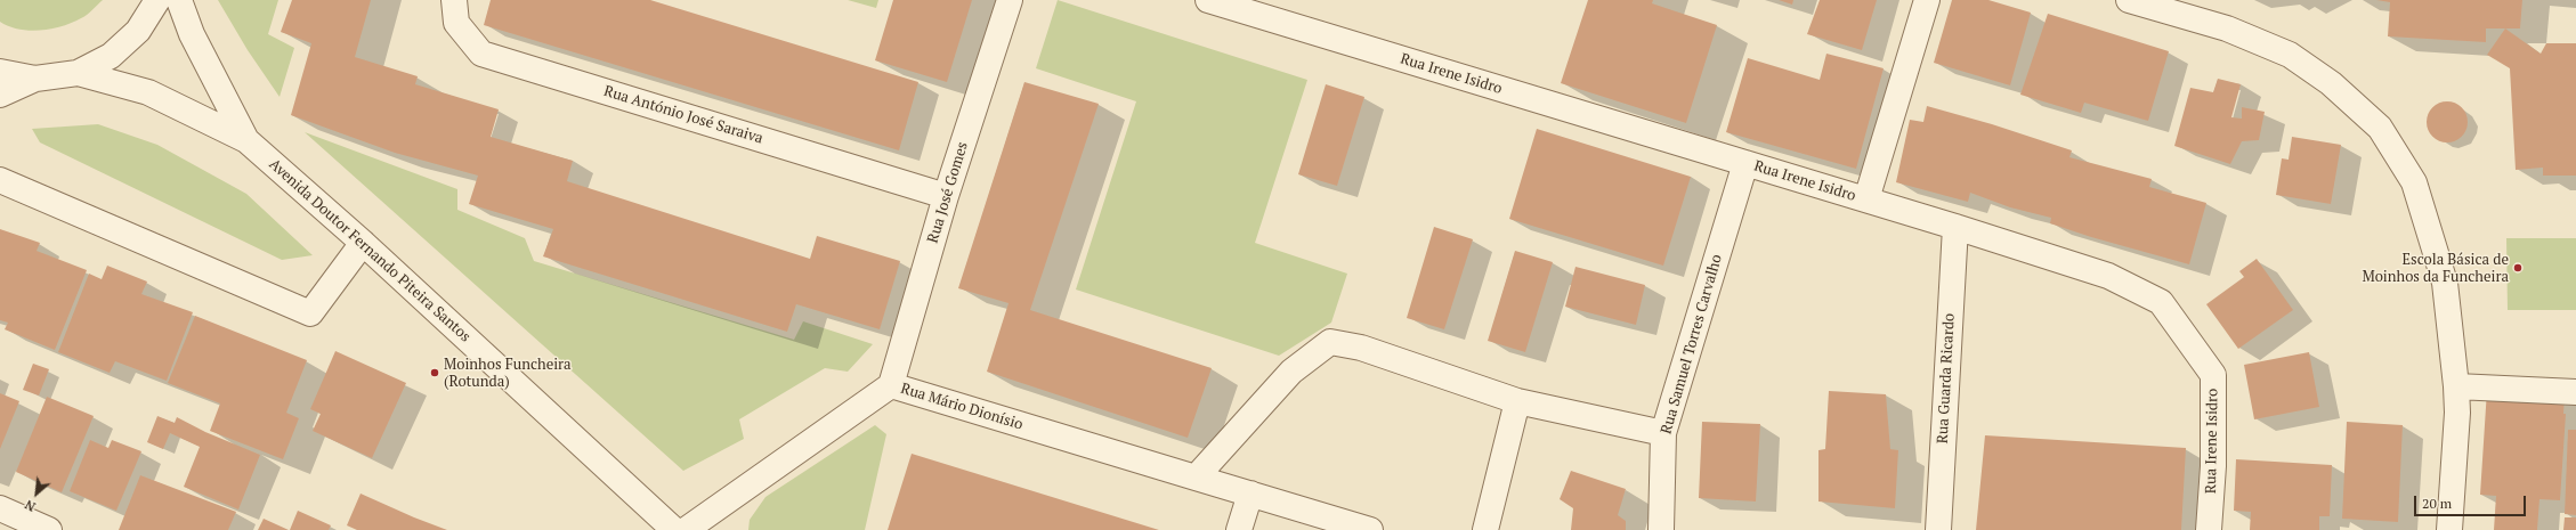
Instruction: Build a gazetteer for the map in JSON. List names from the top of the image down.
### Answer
{
  "streets": {
    "street": [
      "Rua Irene Isidro",
      "Rua António José Saraiva",
      "Rua José Gomes",
      "Avenida Doutor Fernando Piteira Santos",
      "Rua Samuel Torres Carvalho",
      "Rua Guarda Ricardo",
      "Rua Mário Dionísio"
    ]
  },
  "crossings": [
    ["Rua Irene Isidro", "Rua Samuel Torres Carvalho"],
    ["Rua Irene Isidro", "Rua Guarda Ricardo"],
    ["Rua António José Saraiva", "Rua José Gomes"],
    ["Rua José Gomes", "Rua Mário Dionísio"]
  ],
  "places": ["Escola Básica de Moinhos da Funcheira", "Moinhos Funcheira (Rotunda)"],
  "scale_bar": "20 m",
  "north": "bottom left"
}
